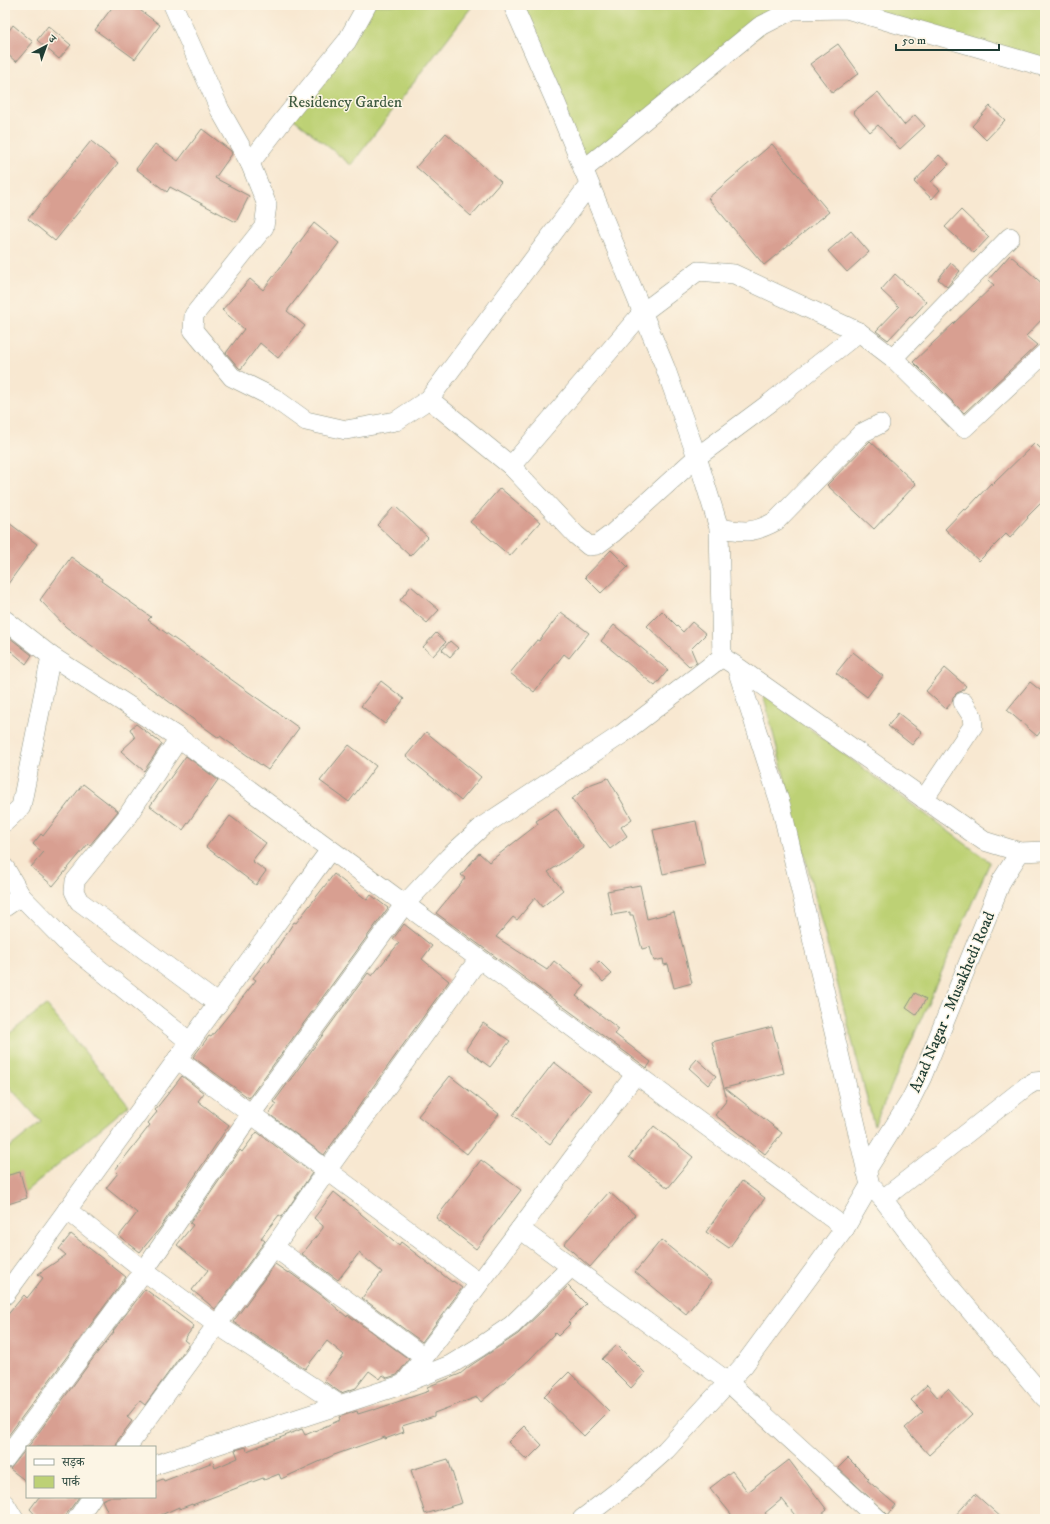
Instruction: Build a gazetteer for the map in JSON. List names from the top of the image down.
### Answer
{
  "streets": {
    "street": ["Azad Nagar - Musakhedi Road"]
  },
  "parks": ["Residency Garden"],
  "legend": ["सड़क", "पार्क"],
  "scale_bar": "50 m",
  "north": "top right"
}
